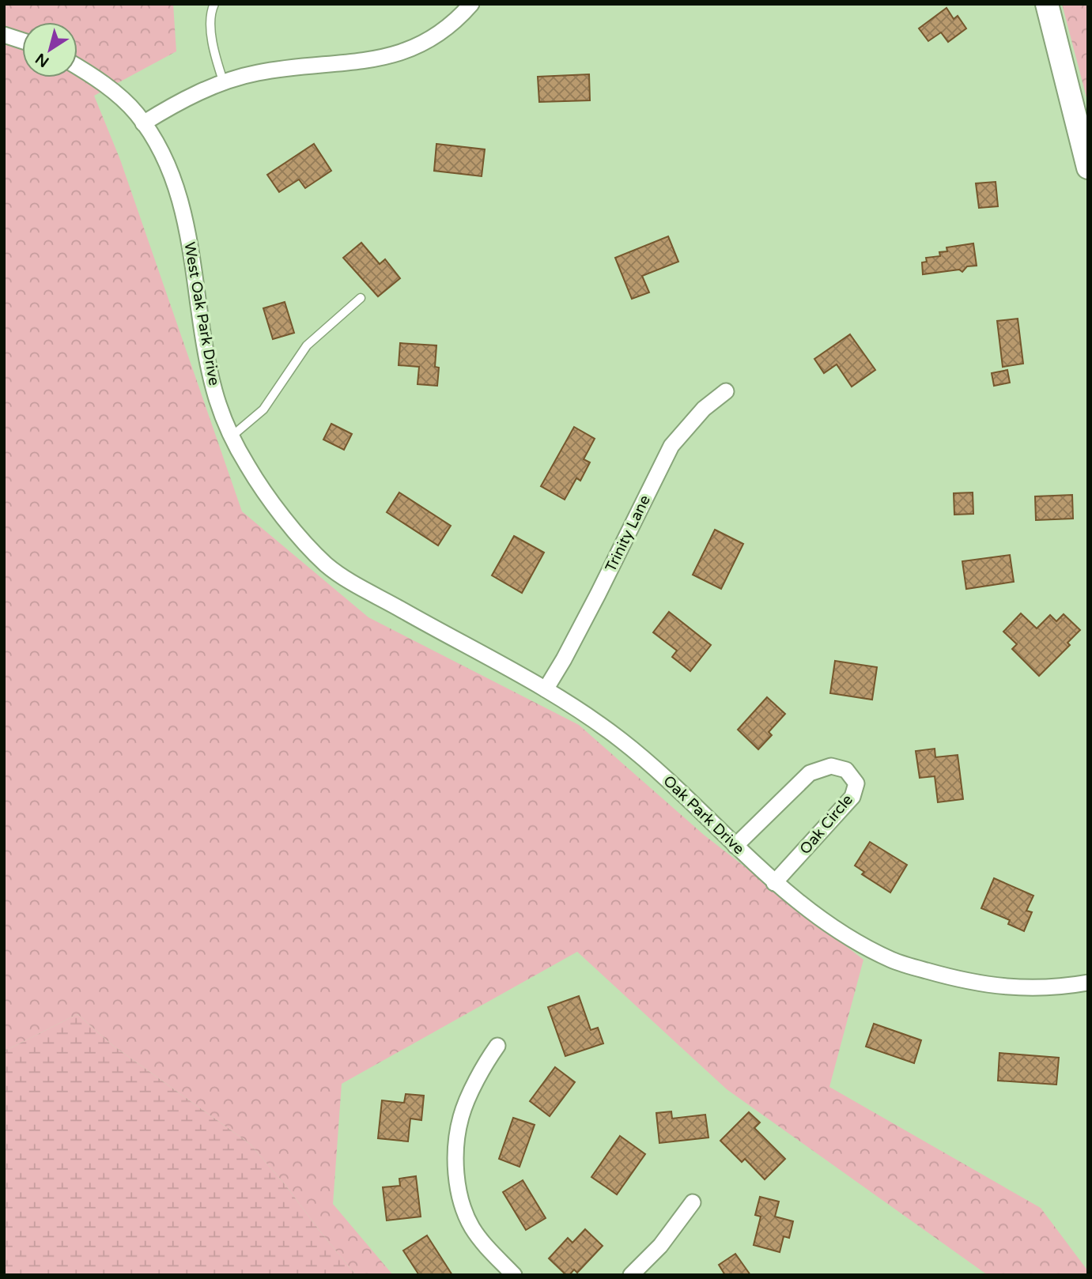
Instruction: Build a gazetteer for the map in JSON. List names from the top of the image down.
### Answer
{
  "streets": {
    "street": [
      "West Oak Park Drive",
      "Trinity Lane",
      "Oak Park Drive",
      "Oak Circle"
    ]
  },
  "crossings": [
    ["West Oak Park Drive", "Oak Park Drive"],
    ["Trinity Lane", "Oak Park Drive"],
    ["Oak Park Drive", "Oak Circle"]
  ],
  "north": "bottom left"
}
